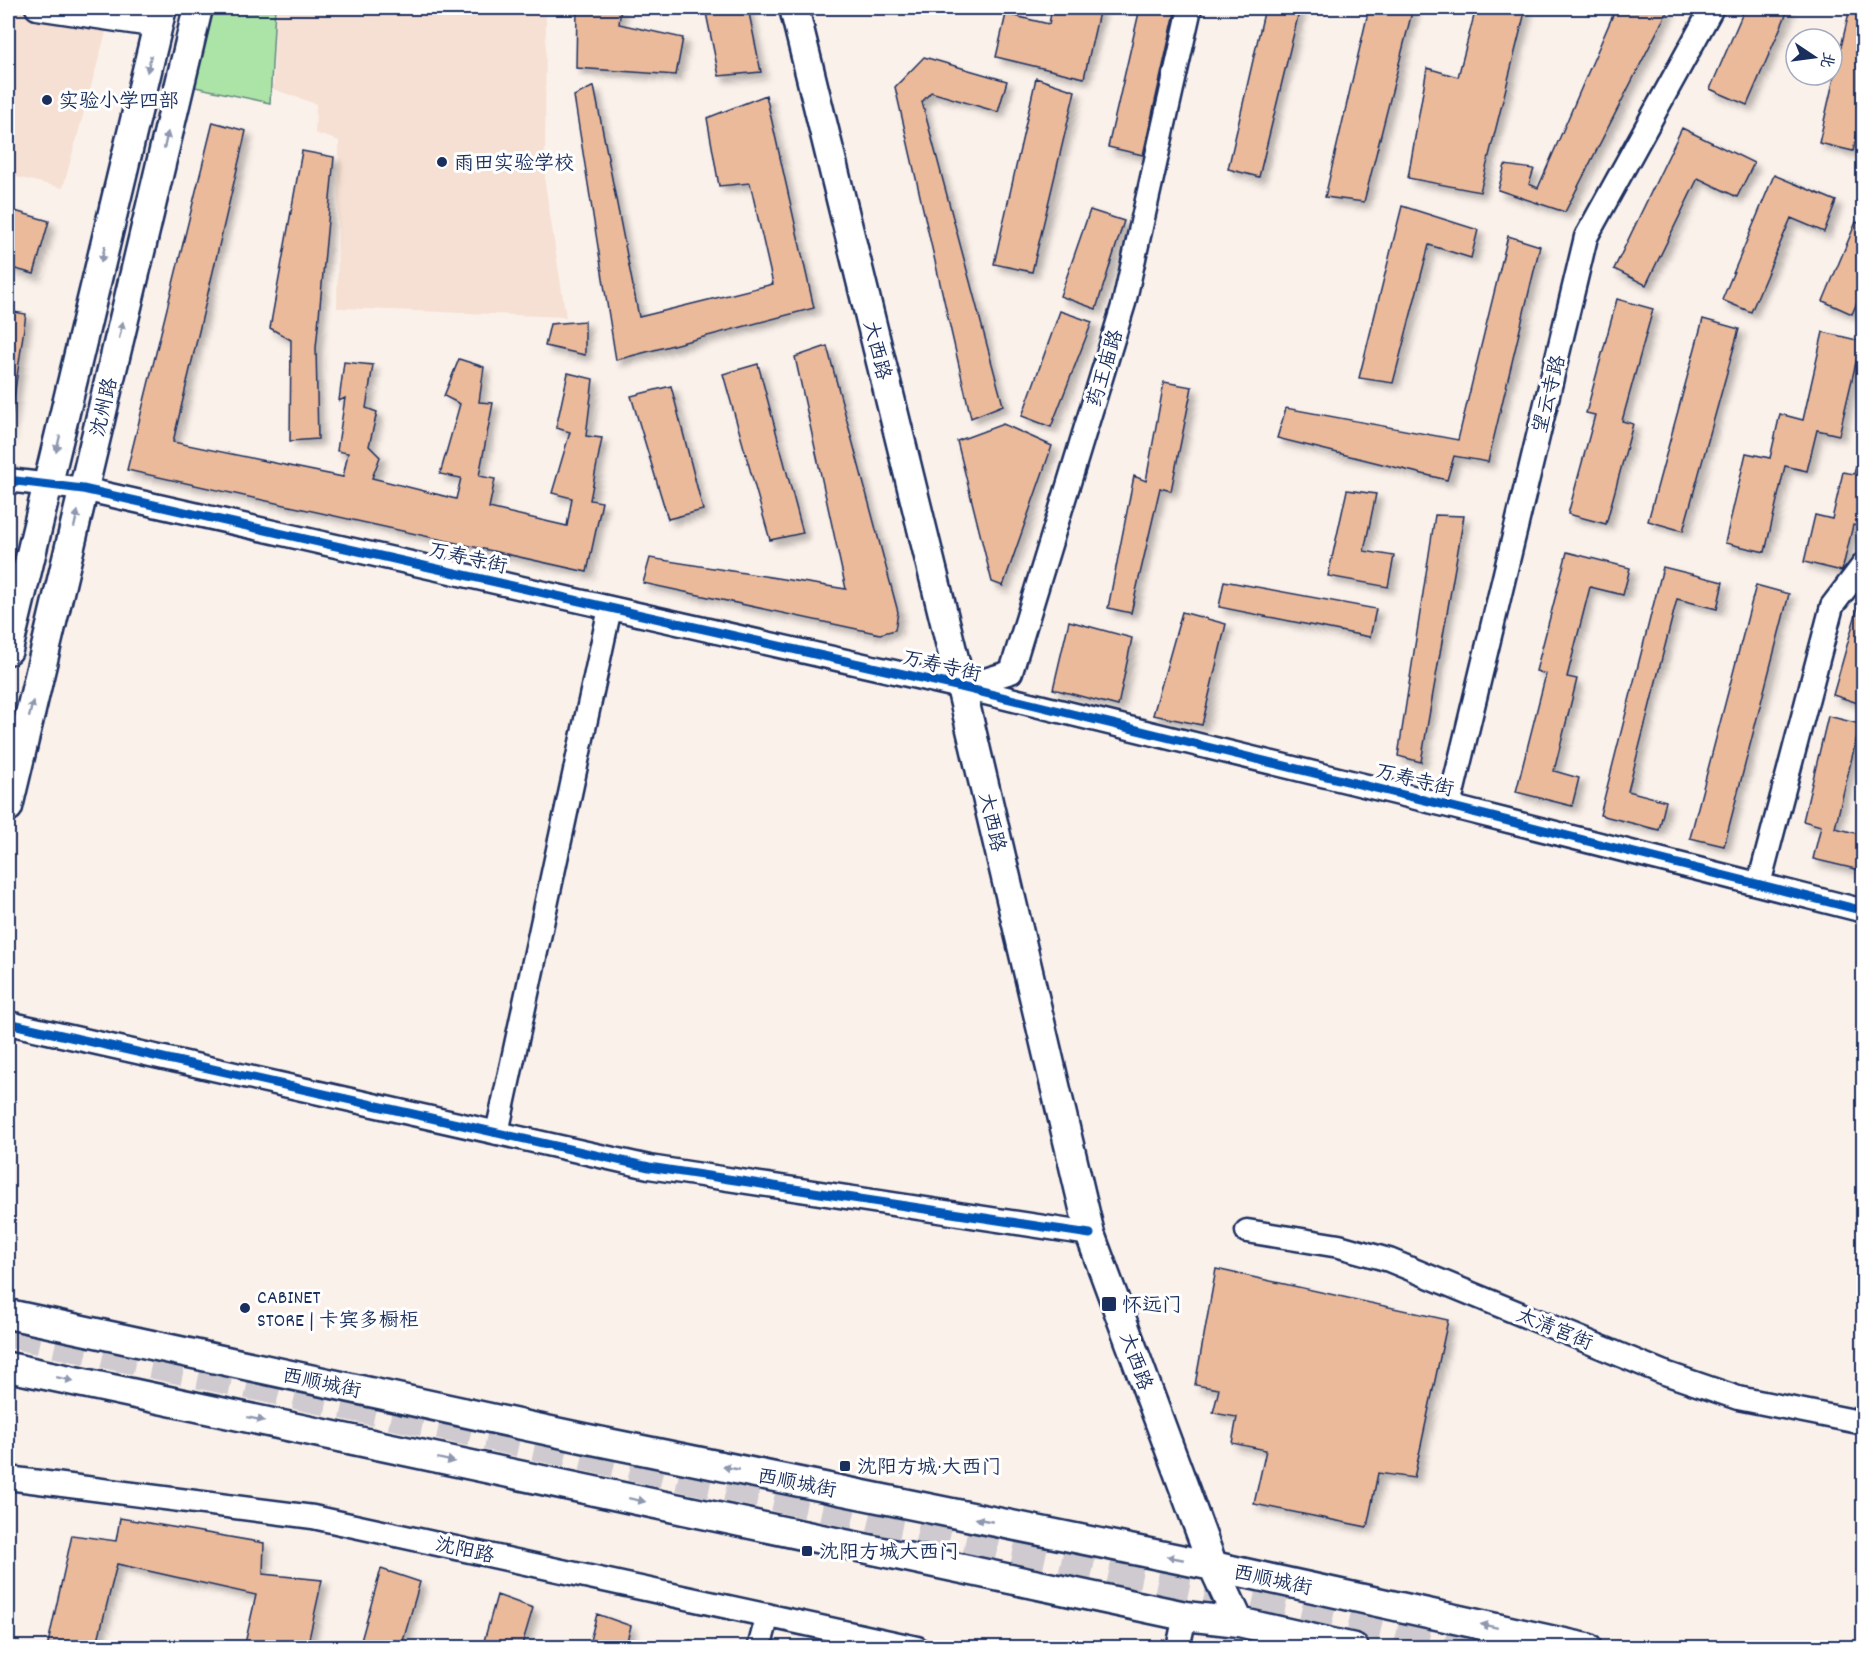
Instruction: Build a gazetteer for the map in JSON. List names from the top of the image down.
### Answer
{
  "streets": {
    "main road": ["大西路", "沈州路", "西顺城街"],
    "street": [
      "药王庙路",
      "望云寺路",
      "万寿寺街",
      "太清宫街",
      "沈阳路"
    ]
  },
  "crossings": [
    ["大西路", "药王庙路"],
    ["大西路", "万寿寺街"],
    ["大西路", "西顺城街"],
    ["药王庙路", "万寿寺街"],
    ["望云寺路", "万寿寺街"],
    ["沈州路", "万寿寺街"]
  ],
  "places": {
    "other": ["实验小学四部", "雨田实验学校", "CABINET STORE | 卡宾多橱柜"],
    "transit": ["怀远门", "沈阳方城·大西门", "沈阳方城大西门"]
  },
  "north": "right"
}
